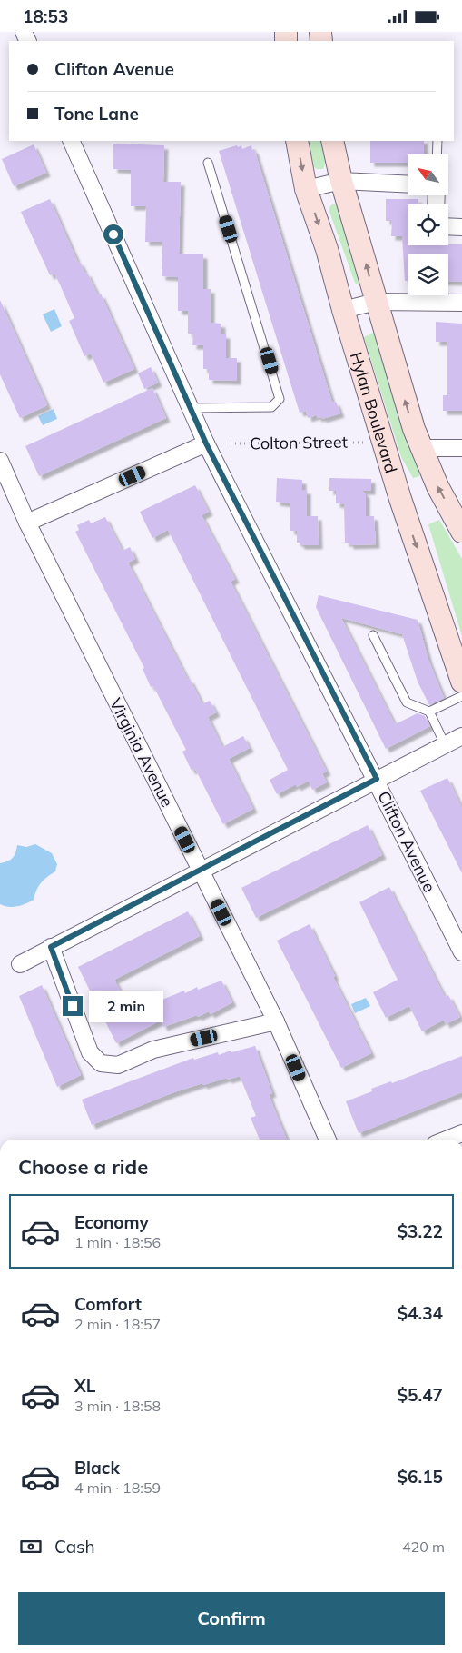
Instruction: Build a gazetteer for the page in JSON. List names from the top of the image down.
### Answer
{
  "streets": {
    "main road": ["Hylan Boulevard"],
    "street": ["Virginia Avenue", "Clifton Avenue"],
    "path": ["Colton Street"]
  },
  "north": "top left",
  "page": {
    "status": "18:53",
    "banner": ["Clifton Avenue", "Tone Lane"],
    "bubble": "2 min",
    "heading": "Choose a ride",
    "list": [
      {
        "name": "Economy",
        "note": "1 min · 18:56",
        "value": "$3.22"
      },
      {
        "name": "Comfort",
        "note": "2 min · 18:57",
        "value": "$4.34"
      },
      {
        "name": "XL",
        "note": "3 min · 18:58",
        "value": "$5.47"
      },
      {
        "name": "Black",
        "note": "4 min · 18:59",
        "value": "$6.15"
      }
    ],
    "pay": ["Cash", "420 m"],
    "buttons": "Confirm"
  }
}
